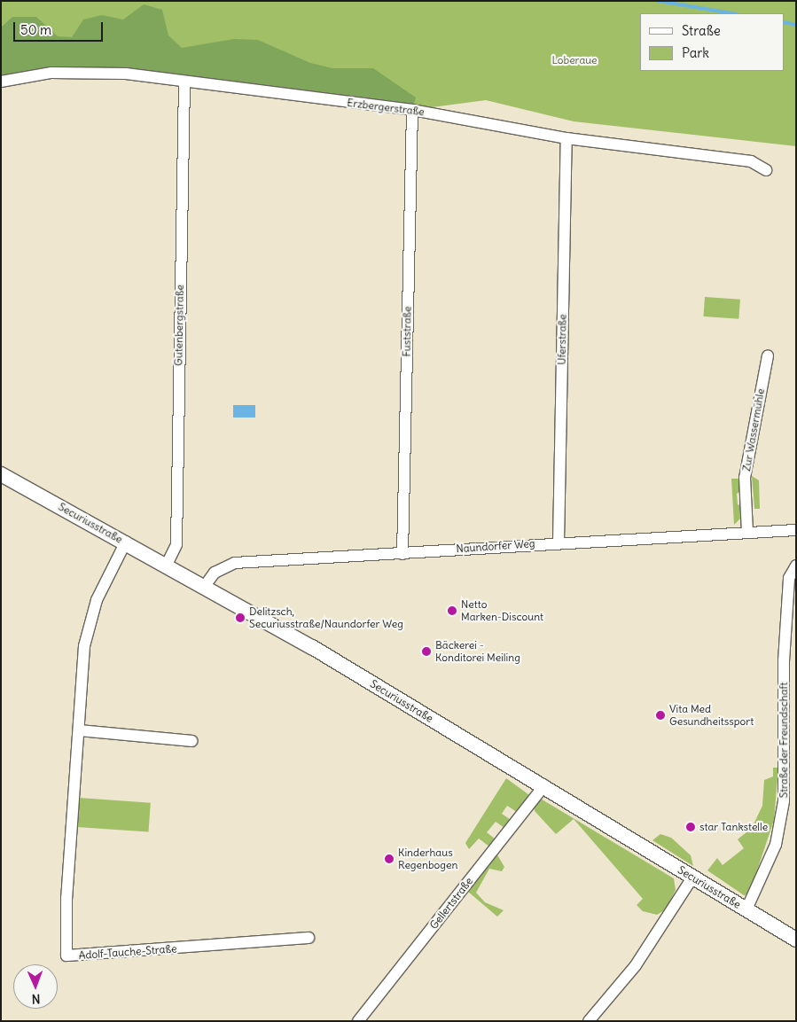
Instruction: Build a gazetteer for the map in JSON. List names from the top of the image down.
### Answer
{
  "streets": {
    "street": [
      "Erzbergerstraße",
      "Gutenbergstraße",
      "Fuststraße",
      "Uferstraße",
      "Zur Wassermühle",
      "Securiusstraße",
      "Naundorfer Weg",
      "Straße der Freundschaft",
      "Gellertstraße",
      "Adolf-Tauche-Straße"
    ]
  },
  "crossings": [
    ["Erzbergerstraße", "Gutenbergstraße"],
    ["Erzbergerstraße", "Fuststraße"],
    ["Erzbergerstraße", "Uferstraße"],
    ["Gutenbergstraße", "Securiusstraße"],
    ["Fuststraße", "Naundorfer Weg"],
    ["Uferstraße", "Naundorfer Weg"],
    ["Zur Wassermühle", "Naundorfer Weg"],
    ["Securiusstraße", "Naundorfer Weg"],
    ["Securiusstraße", "Straße der Freundschaft"],
    ["Securiusstraße", "Gellertstraße"],
    ["Securiusstraße", "Adolf-Tauche-Straße"]
  ],
  "parks": ["Loberaue"],
  "places": [
    "Netto Marken-Discount",
    "Delitzsch, Securiusstraße/Naundorfer Weg",
    "Bäckerei - Konditorei Meiling",
    "Vita Med Gesundheitssport",
    "star Tankstelle",
    "Kinderhaus Regenbogen"
  ],
  "legend": ["Straße", "Park"],
  "scale_bar": "50 m",
  "north": "bottom"
}
